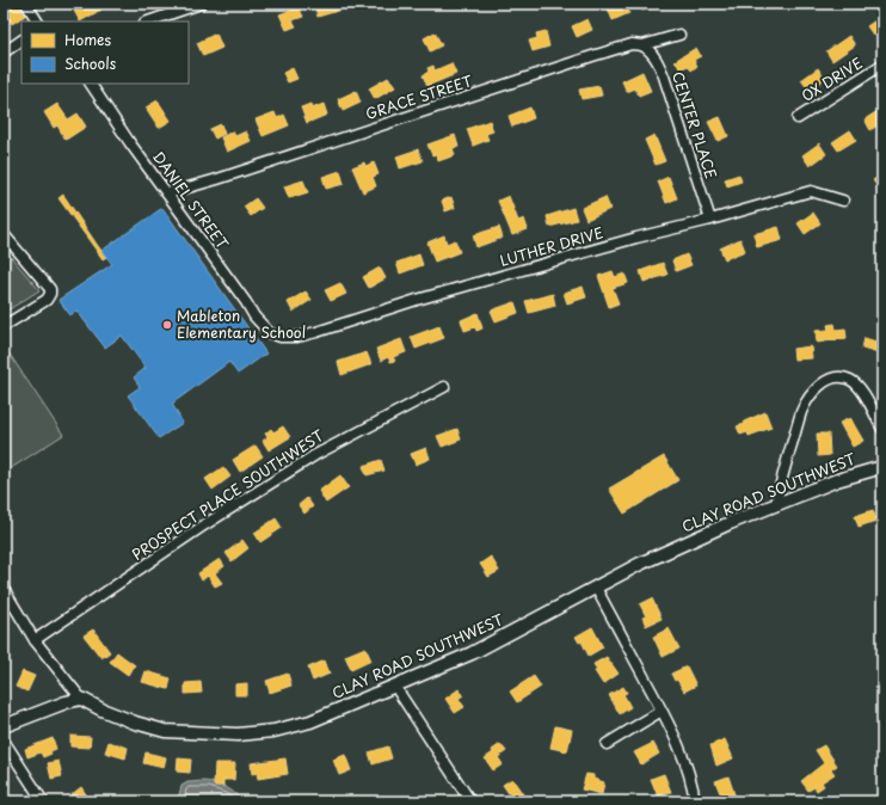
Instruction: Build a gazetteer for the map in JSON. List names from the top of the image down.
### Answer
{
  "streets": {
    "street": [
      "OX DRIVE",
      "GRACE STREET",
      "CENTER PLACE",
      "DANIEL STREET",
      "LUTHER DRIVE",
      "CLAY ROAD SOUTHWEST",
      "PROSPECT PLACE SOUTHWEST"
    ]
  },
  "crossings": [
    ["GRACE STREET", "CENTER PLACE"],
    ["GRACE STREET", "DANIEL STREET"],
    ["CENTER PLACE", "LUTHER DRIVE"],
    ["DANIEL STREET", "LUTHER DRIVE"]
  ],
  "places": ["Mableton Elementary School"],
  "legend": ["Homes", "Schools"]
}
